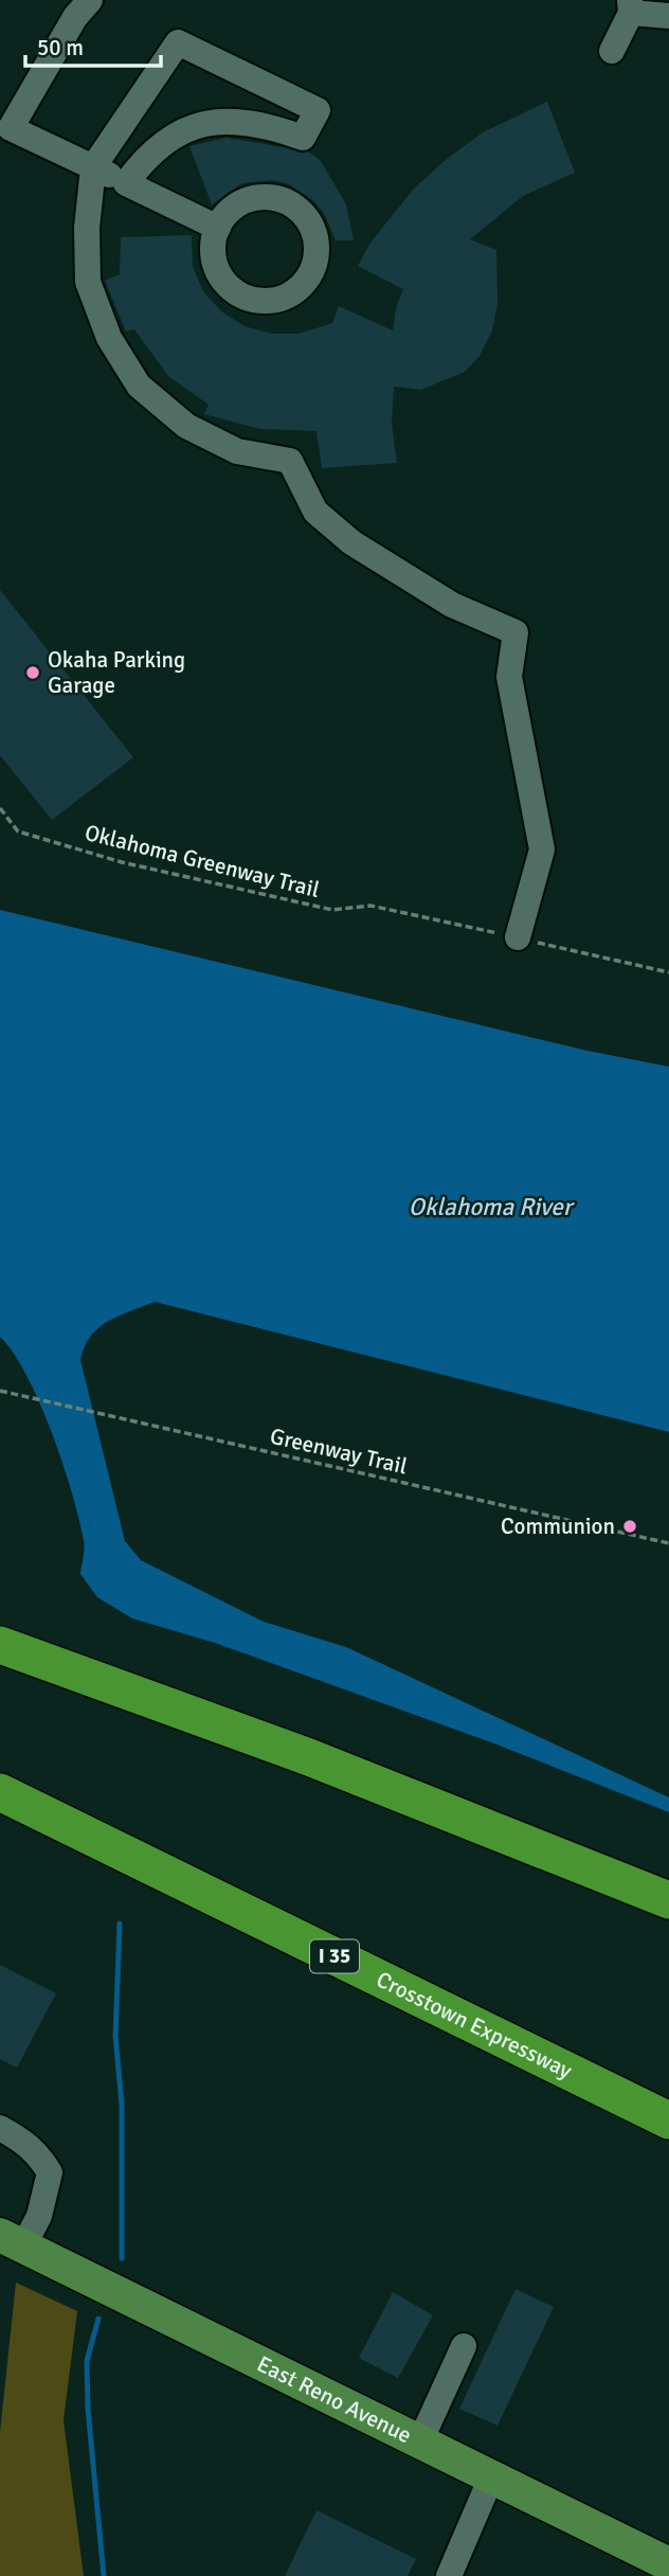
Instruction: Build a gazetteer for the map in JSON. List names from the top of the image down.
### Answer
{
  "streets": {
    "highway": ["I 35", "Crosstown Expressway"],
    "main road": ["East Reno Avenue"],
    "path": ["Oklahoma Greenway Trail", "Greenway Trail"]
  },
  "water": ["Oklahoma River"],
  "places": ["Okaha Parking Garage", "Communion"],
  "scale_bar": "50 m"
}
